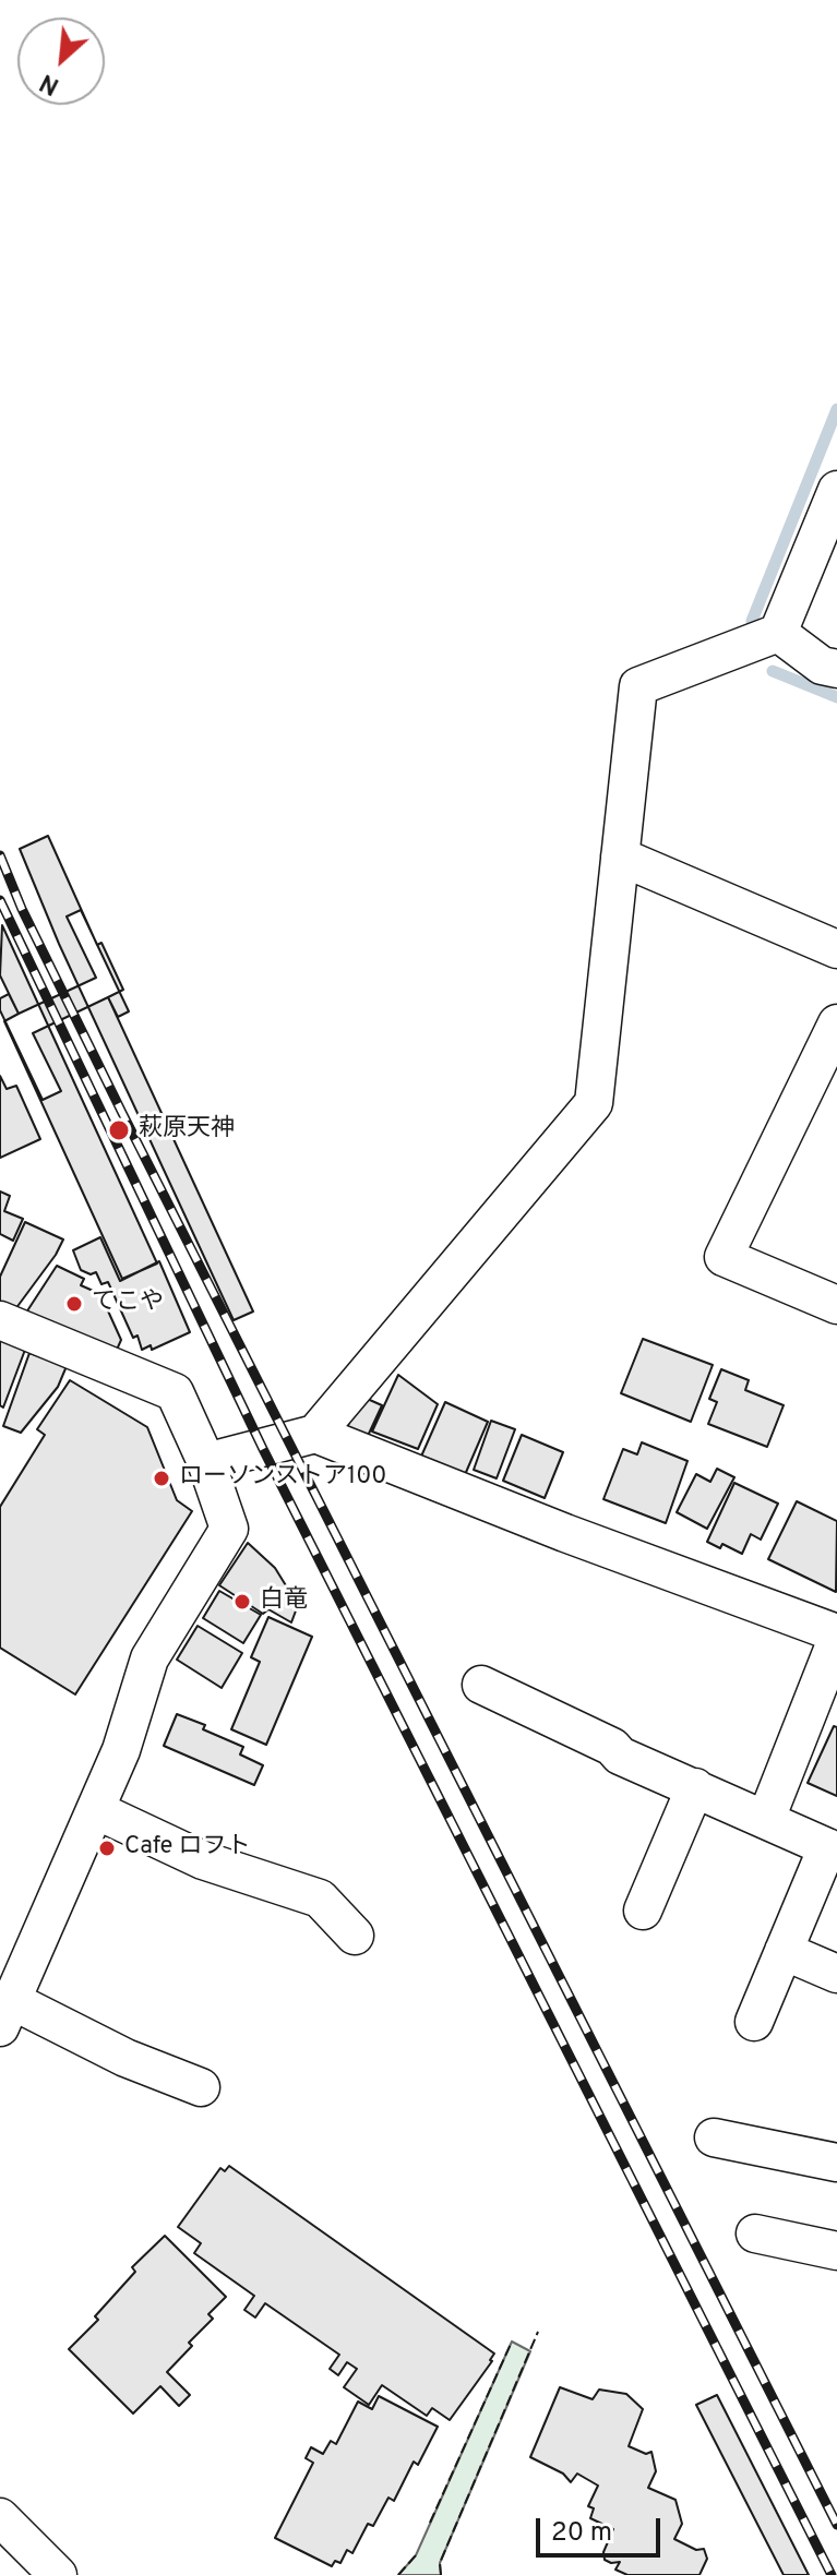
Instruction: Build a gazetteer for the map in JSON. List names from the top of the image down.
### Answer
{
  "places": [
    "萩原天神",
    "てこや",
    "ローソンストア100",
    "白竜",
    "Cafe ロフト"
  ],
  "scale_bar": "20 m",
  "north": "bottom left"
}
